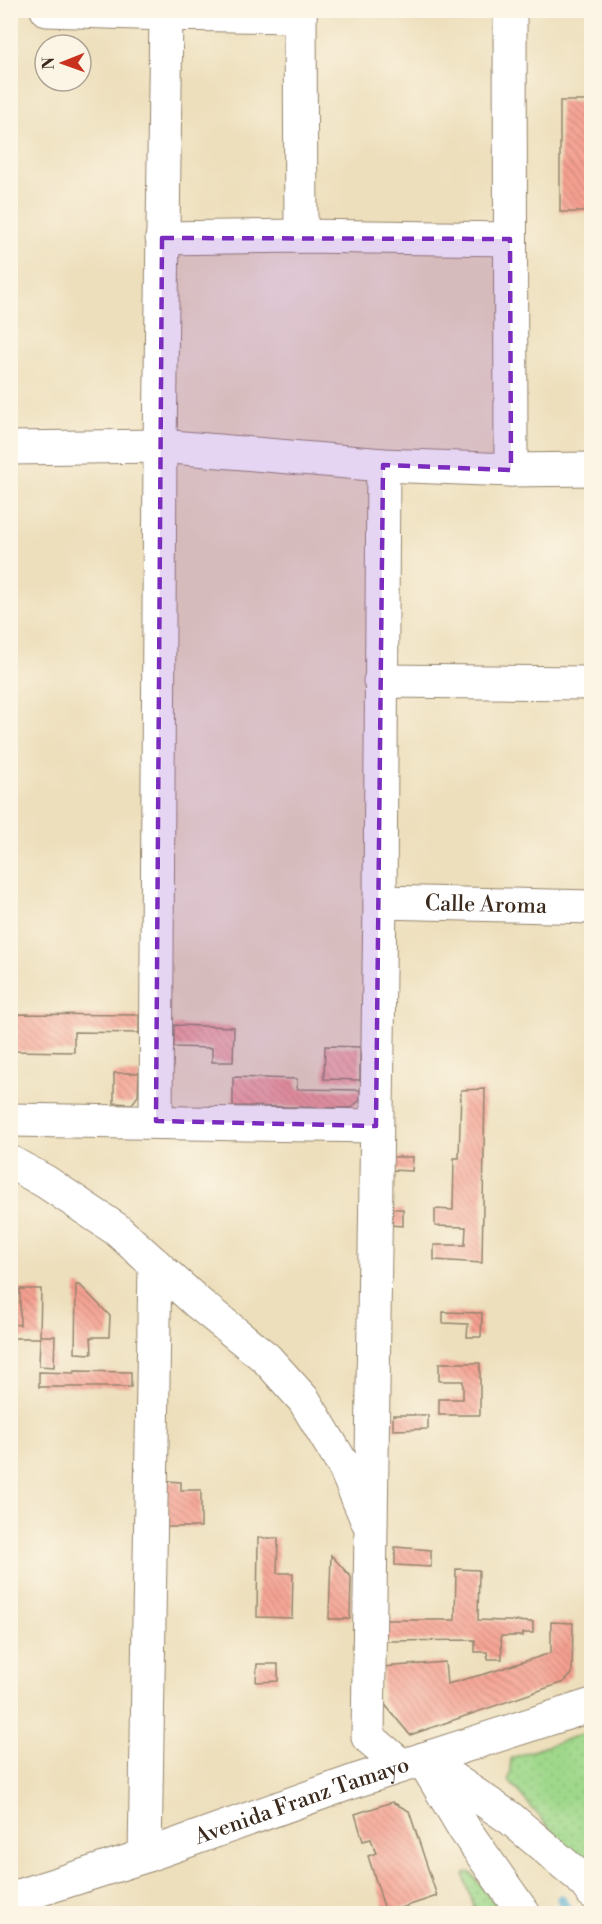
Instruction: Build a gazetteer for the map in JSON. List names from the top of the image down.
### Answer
{
  "streets": {
    "street": ["Calle Aroma", "Avenida Franz Tamayo"]
  },
  "north": "left"
}
